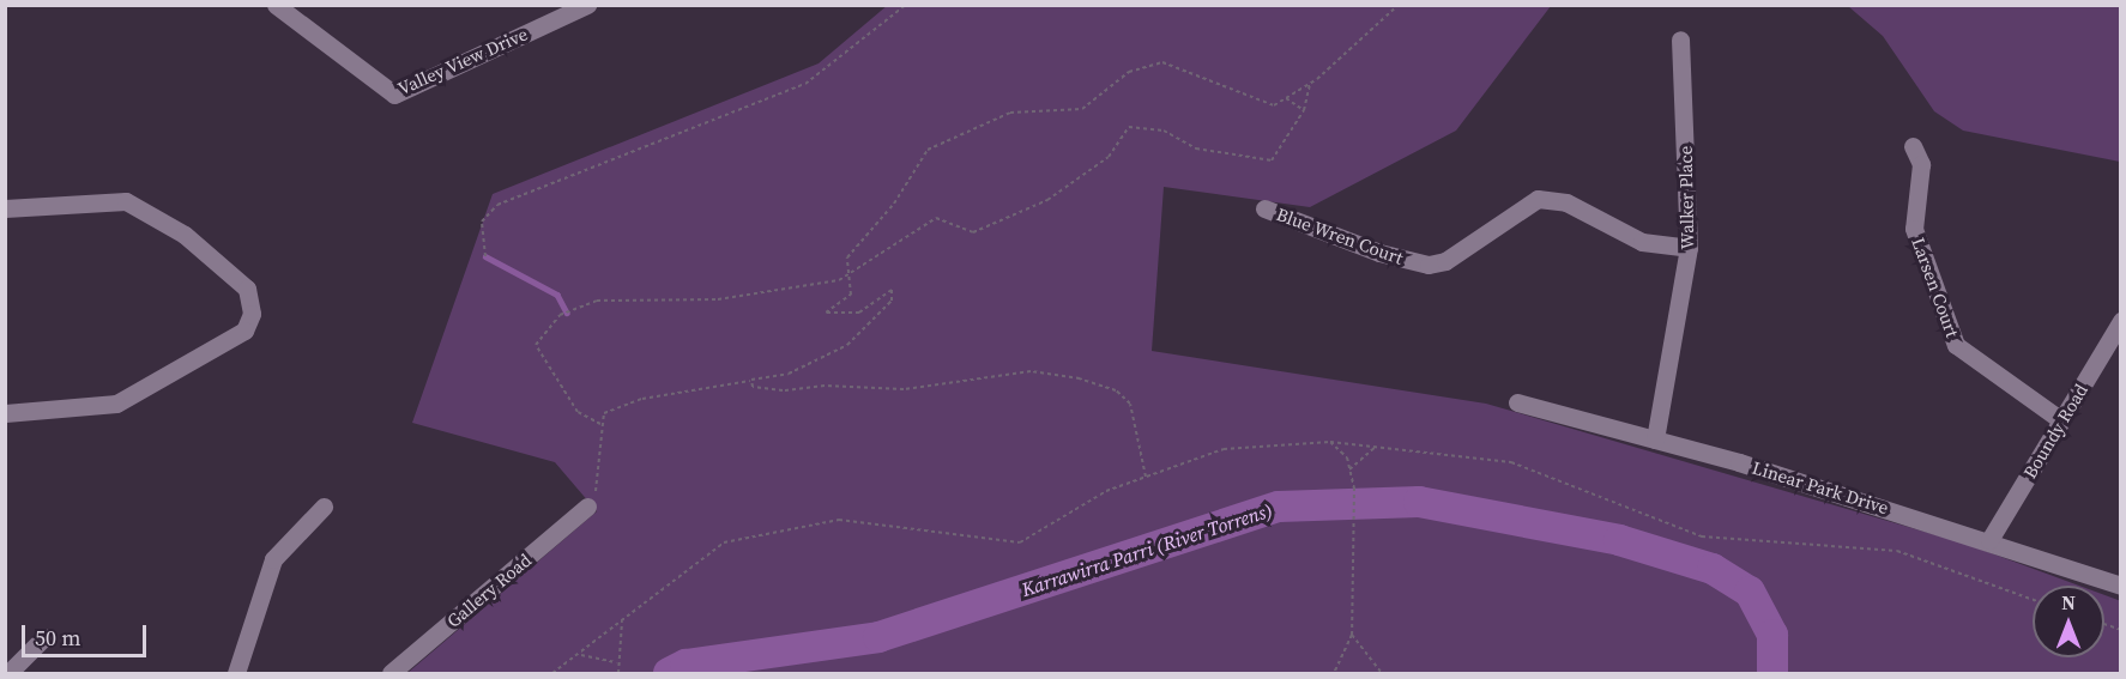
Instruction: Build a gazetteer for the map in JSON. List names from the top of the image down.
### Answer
{
  "streets": {
    "street": [
      "Valley View Drive",
      "Walker Place",
      "Blue Wren Court",
      "Larsen Court",
      "Boundy Road",
      "Linear Park Drive",
      "Gallery Road"
    ]
  },
  "crossings": [
    ["Walker Place", "Blue Wren Court"],
    ["Walker Place", "Linear Park Drive"],
    ["Larsen Court", "Boundy Road"],
    ["Boundy Road", "Linear Park Drive"]
  ],
  "water": ["Karrawirra Parri (River Torrens)"],
  "scale_bar": "50 m",
  "north": "top"
}
